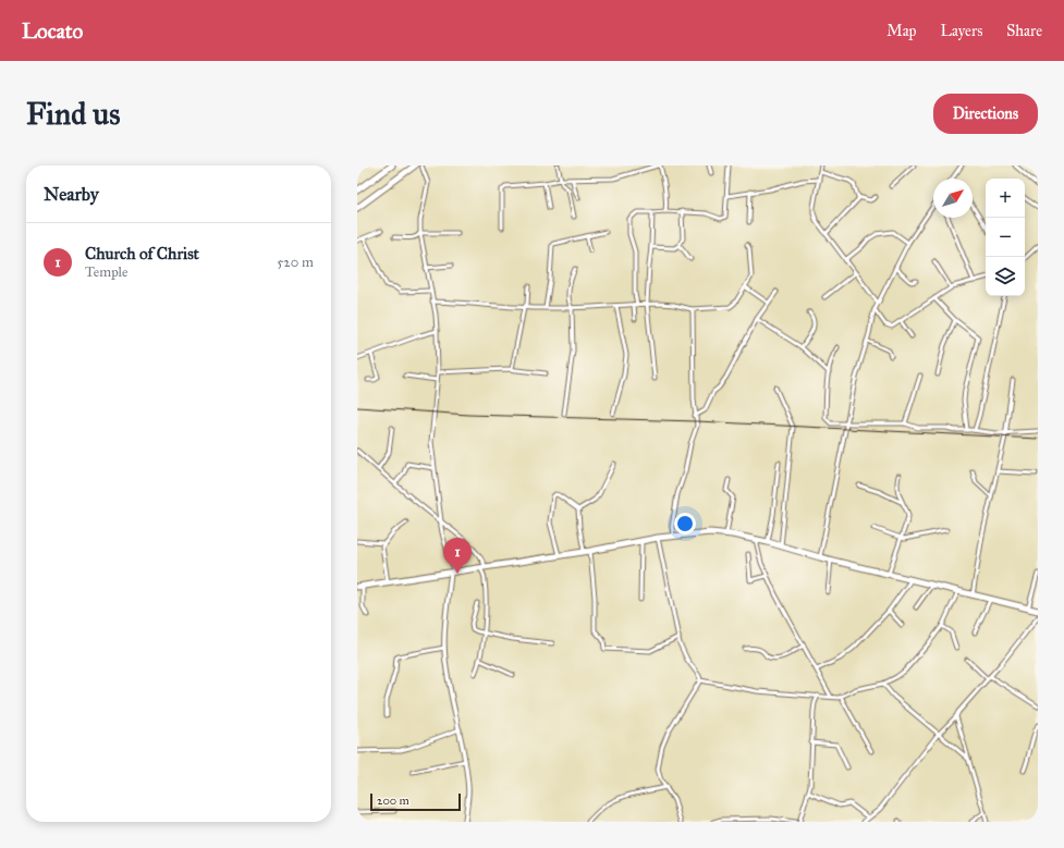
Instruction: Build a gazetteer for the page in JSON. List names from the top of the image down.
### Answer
{
  "scale_bar": "200 m",
  "north": "top right",
  "page": {
    "header": "Locato",
    "nav": ["Map", "Layers", "Share"],
    "buttons": "Directions",
    "title": "Find us",
    "heading": "Nearby",
    "map_buttons": ["+", "−"],
    "list": [
      {
        "mark": "1",
        "name": "Church of Christ",
        "note": "Temple",
        "value": "520 m"
      }
    ],
    "pins": "1",
    "scale": "200 m"
  }
}
